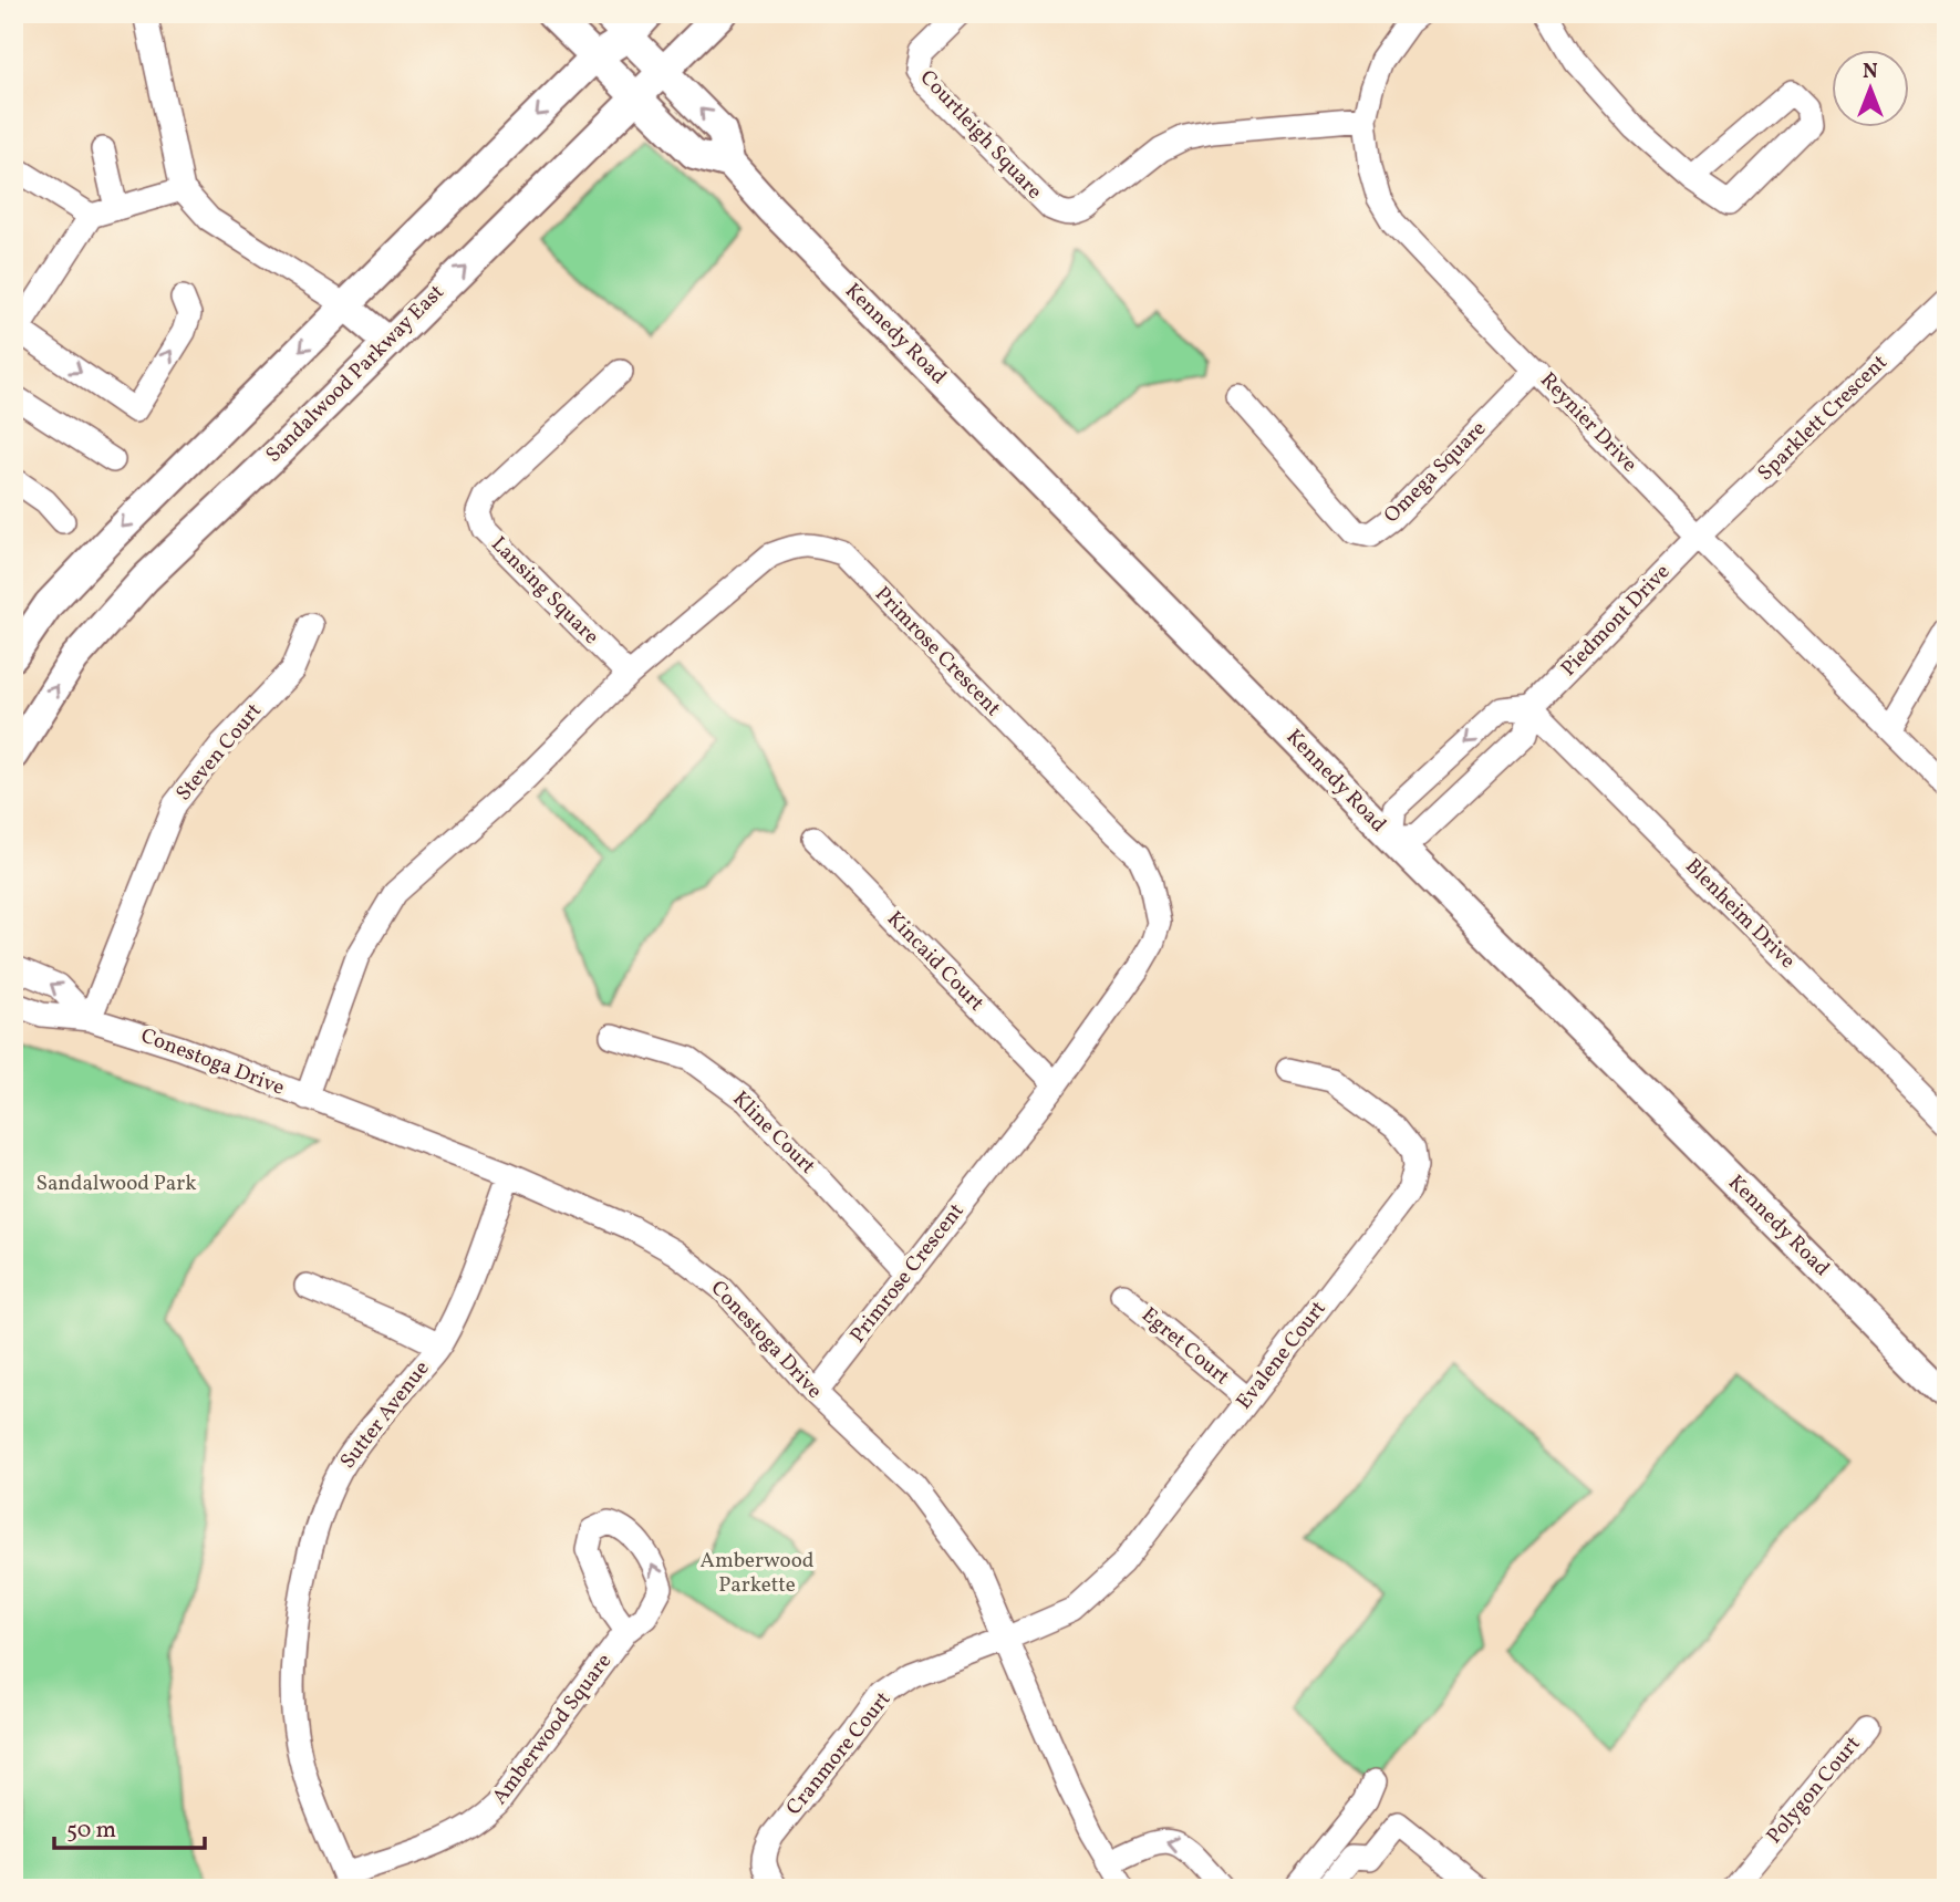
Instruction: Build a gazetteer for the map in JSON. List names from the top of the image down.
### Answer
{
  "streets": {
    "main road": ["Kennedy Road", "Sandalwood Parkway East"],
    "street": [
      "Courtleigh Square",
      "Sparklett Crescent",
      "Reynier Drive",
      "Omega Square",
      "Lansing Square",
      "Piedmont Drive",
      "Primrose Crescent",
      "Steven Court",
      "Blenheim Drive",
      "Kincaid Court",
      "Conestoga Drive",
      "Kline Court",
      "Egret Court",
      "Evalene Court",
      "Sutter Avenue",
      "Amberwood Square",
      "Cranmore Court",
      "Polygon Court"
    ]
  },
  "crossings": [
    ["Courtleigh Square", "Reynier Drive"],
    ["Kennedy Road", "Piedmont Drive"],
    ["Sparklett Crescent", "Reynier Drive"],
    ["Sparklett Crescent", "Piedmont Drive"],
    ["Reynier Drive", "Omega Square"],
    ["Reynier Drive", "Piedmont Drive"],
    ["Lansing Square", "Primrose Crescent"],
    ["Piedmont Drive", "Blenheim Drive"],
    ["Primrose Crescent", "Kincaid Court"],
    ["Primrose Crescent", "Conestoga Drive"],
    ["Primrose Crescent", "Kline Court"],
    ["Steven Court", "Conestoga Drive"],
    ["Conestoga Drive", "Evalene Court"],
    ["Conestoga Drive", "Sutter Avenue"],
    ["Conestoga Drive", "Cranmore Court"],
    ["Egret Court", "Evalene Court"],
    ["Evalene Court", "Cranmore Court"],
    ["Sutter Avenue", "Amberwood Square"]
  ],
  "parks": ["Sandalwood Park", "Amberwood Parkette"],
  "scale_bar": "50 m",
  "north": "top"
}
